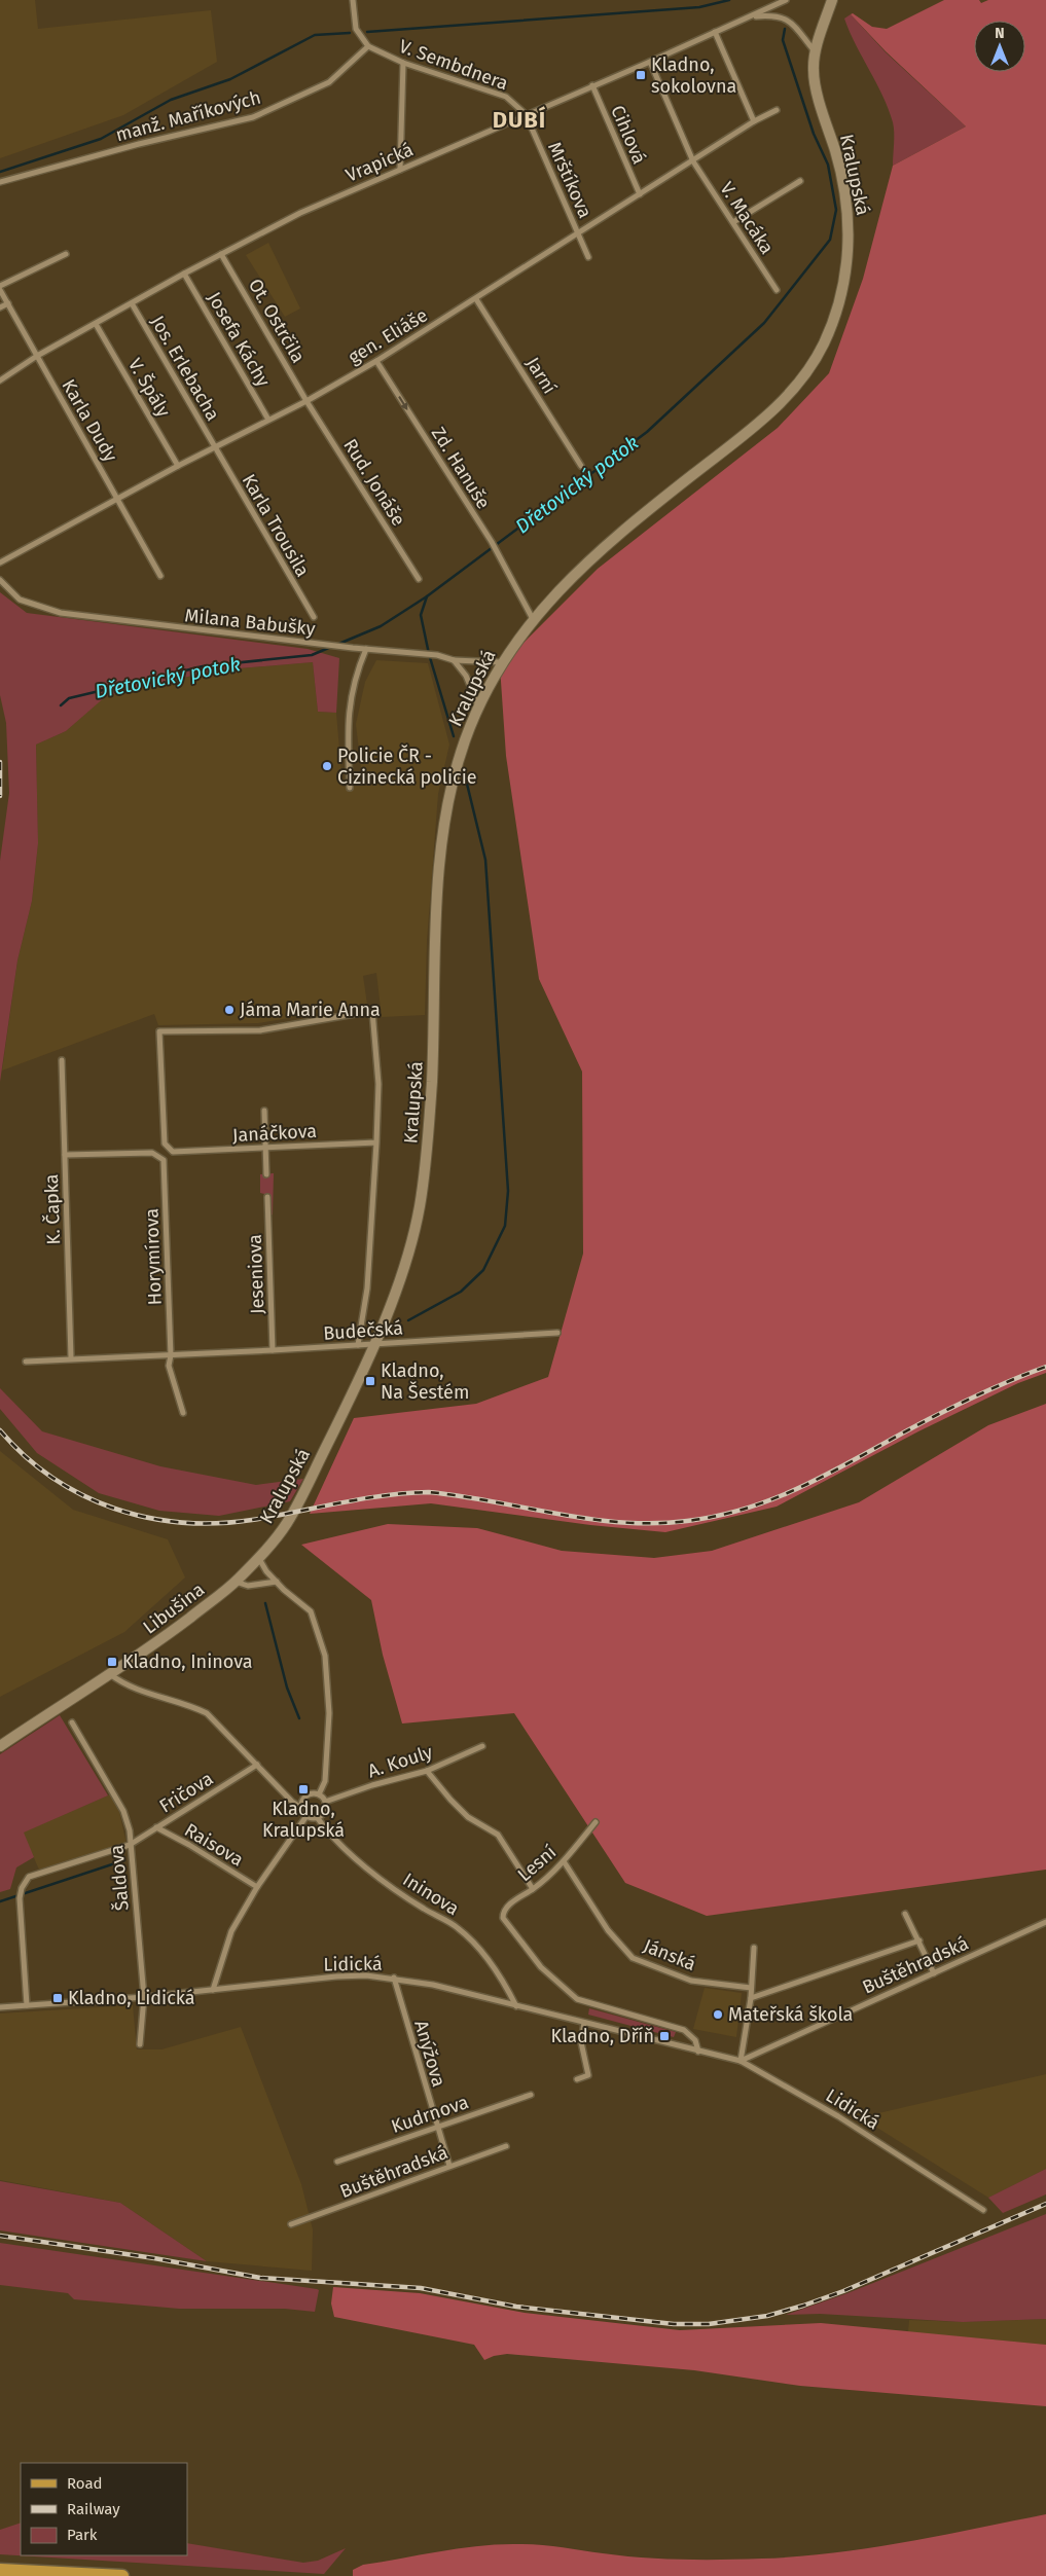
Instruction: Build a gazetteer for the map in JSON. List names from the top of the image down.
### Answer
{
  "streets": {
    "main road": ["Kralupská", "Libušina"],
    "street": [
      "V. Sembdnera",
      "manž. Maříkových",
      "Cihlová",
      "Vrapická",
      "Mrštíkova",
      "V. Macáka",
      "Ot. Ostrčila",
      "gen. Eliáše",
      "Josefa Káchy",
      "Jos. Erlebacha",
      "Jarní",
      "V. Špály",
      "Karla Dudy",
      "Zd. Hanuše",
      "Rud. Jonáše",
      "Karla Trousila",
      "Milana Babušky",
      "Janáčkova",
      "K. Čapka",
      "Horymírova",
      "Jeseniova",
      "Budečská",
      "A. Kouly",
      "Fričova",
      "Raisova",
      "Lesní",
      "Šaldova",
      "Ininova",
      "Jánská",
      "Lidická",
      "Buštěhradská",
      "Anýžova",
      "Kudrnova"
    ]
  },
  "crossings": [
    ["V. Sembdnera", "manž. Maříkových"],
    ["V. Sembdnera", "Vrapická"],
    ["V. Sembdnera", "Mrštíkova"],
    ["Cihlová", "Vrapická"],
    ["Cihlová", "gen. Eliáše"],
    ["Vrapická", "Mrštíkova"],
    ["Vrapická", "V. Macáka"],
    ["Vrapická", "Ot. Ostrčila"],
    ["Vrapická", "Josefa Káchy"],
    ["Vrapická", "Jos. Erlebacha"],
    ["Vrapická", "V. Špály"],
    ["Vrapická", "Karla Dudy"],
    ["Kralupská", "Zd. Hanuše"],
    ["Kralupská", "Milana Babušky"],
    ["Kralupská", "Janáčkova"],
    ["Kralupská", "Budečská"],
    ["Kralupská", "Libušina"],
    ["Mrštíkova", "gen. Eliáše"],
    ["V. Macáka", "gen. Eliáše"],
    ["Ot. Ostrčila", "gen. Eliáše"],
    ["Ot. Ostrčila", "Rud. Jonáše"],
    ["gen. Eliáše", "Josefa Káchy"],
    ["gen. Eliáše", "Jos. Erlebacha"],
    ["gen. Eliáše", "Jarní"],
    ["gen. Eliáše", "V. Špály"],
    ["gen. Eliáše", "Karla Dudy"],
    ["gen. Eliáše", "Zd. Hanuše"],
    ["gen. Eliáše", "Rud. Jonáše"],
    ["gen. Eliáše", "Karla Trousila"],
    ["Jos. Erlebacha", "Karla Trousila"],
    ["K. Čapka", "Horymírova"],
    ["K. Čapka", "Budečská"],
    ["Horymírova", "Budečská"],
    ["Jeseniova", "Budečská"],
    ["A. Kouly", "Ininova"],
    ["Fričova", "Raisova"],
    ["Fričova", "Šaldova"],
    ["Fričova", "Lidická"],
    ["Lesní", "Jánská"],
    ["Lesní", "Lidická"],
    ["Šaldova", "Lidická"],
    ["Ininova", "Lidická"],
    ["Lidická", "Buštěhradská"],
    ["Lidická", "Anýžova"],
    ["Buštěhradská", "Anýžova"],
    ["Anýžova", "Kudrnova"]
  ],
  "one_way": ["Zd. Hanuše"],
  "districts": ["DUBÍ"],
  "water": ["Dřetovický potok"],
  "places": {
    "transit": [
      "Kladno, sokolovna",
      "Kladno, Na Šestém",
      "Kladno, Ininova",
      "Kladno, Kralupská",
      "Kladno, Lidická",
      "Kladno, Dříň"
    ],
    "other": ["Policie ČR - Cizinecká policie", "Jáma Marie Anna", "Mateřská škola"]
  },
  "legend": ["Road", "Railway", "Park"],
  "north": "top"
}
